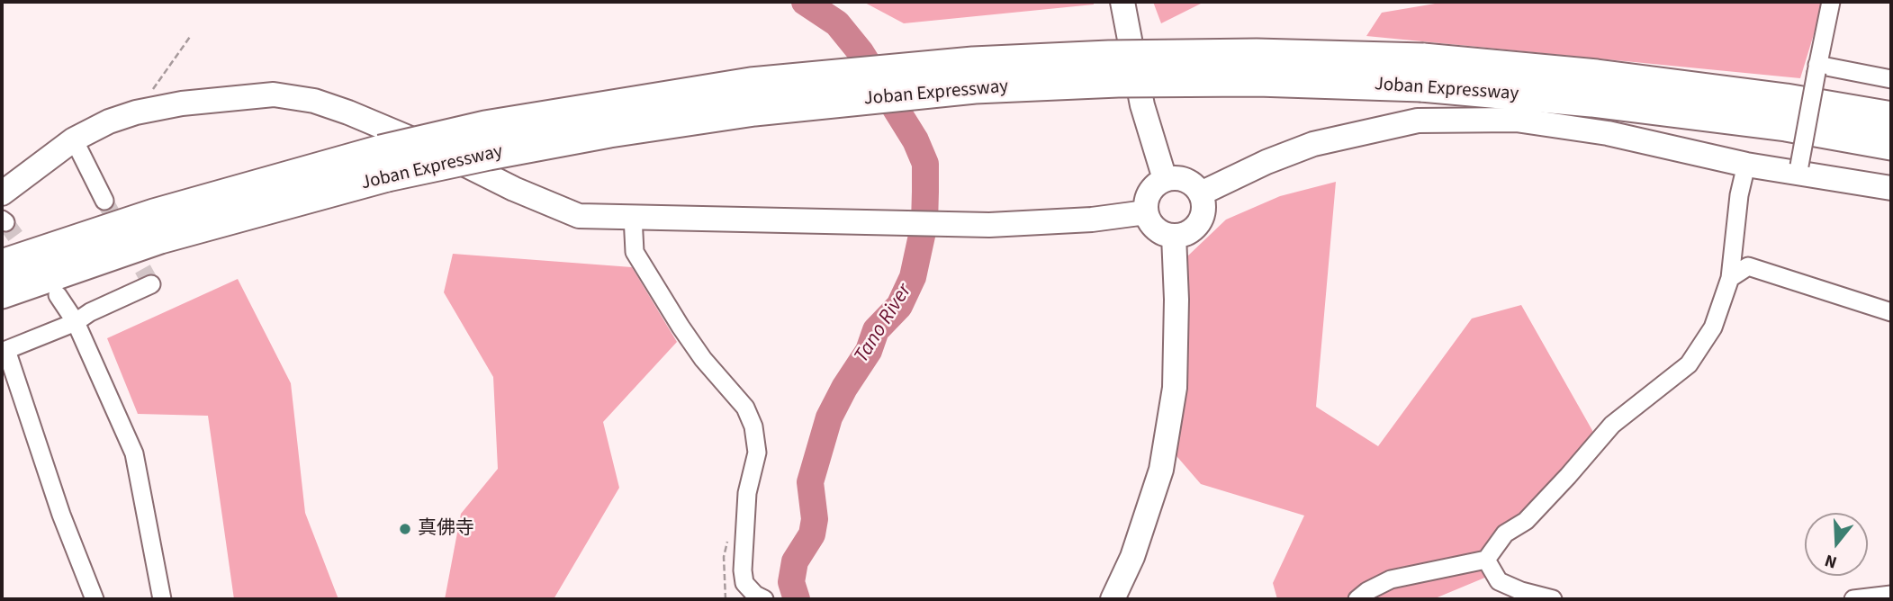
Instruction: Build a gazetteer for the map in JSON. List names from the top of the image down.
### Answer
{
  "streets": {
    "highway": ["Joban Expressway"]
  },
  "water": ["Tano River"],
  "places": ["真佛寺"],
  "north": "bottom"
}
